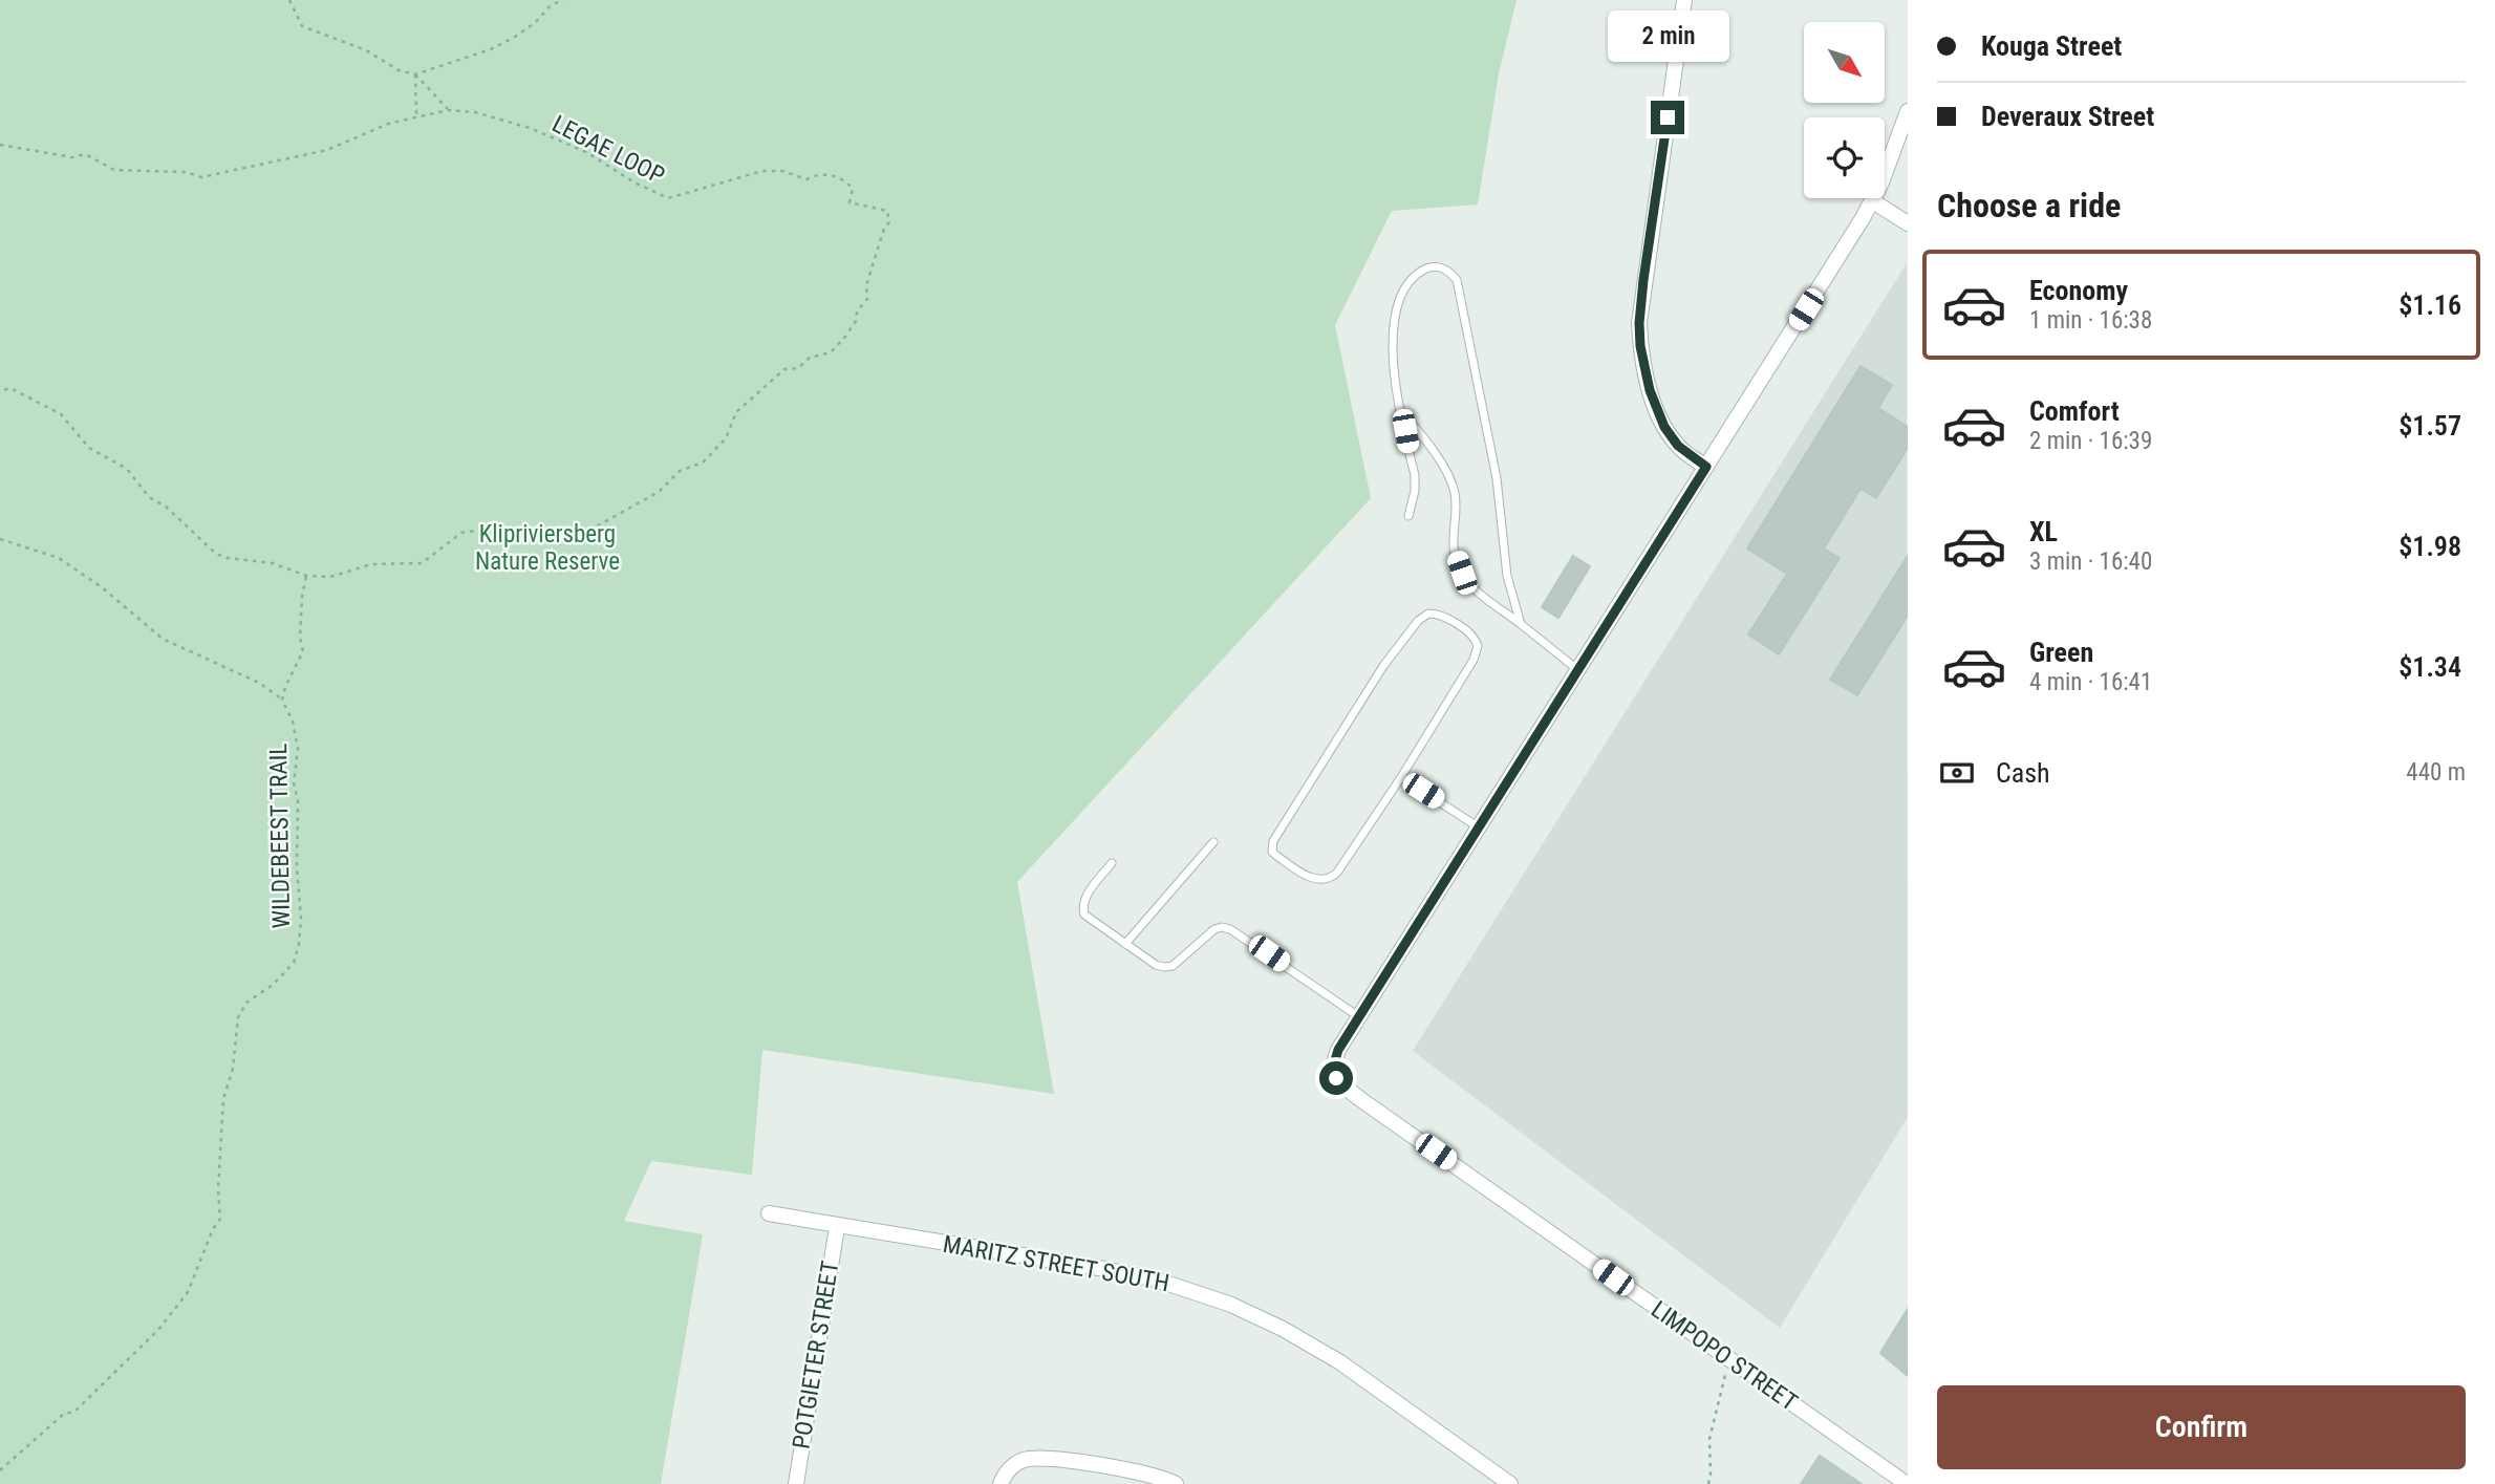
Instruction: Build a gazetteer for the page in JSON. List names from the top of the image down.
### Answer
{
  "streets": {
    "street": ["MARITZ STREET SOUTH", "POTGIETER STREET", "LIMPOPO STREET"],
    "path": ["LEGAE LOOP", "WILDEBEEST TRAIL"]
  },
  "crossings": [
    ["MARITZ STREET SOUTH", "POTGIETER STREET"]
  ],
  "parks": ["Klipriviersberg Nature Reserve"],
  "north": "bottom right",
  "page": {
    "banner": ["Kouga Street", "Deveraux Street"],
    "bubble": "2 min",
    "heading": "Choose a ride",
    "list": [
      {
        "name": "Economy",
        "note": "1 min · 16:38",
        "value": "$1.16"
      },
      {
        "name": "Comfort",
        "note": "2 min · 16:39",
        "value": "$1.57"
      },
      {
        "name": "XL",
        "note": "3 min · 16:40",
        "value": "$1.98"
      },
      {
        "name": "Green",
        "note": "4 min · 16:41",
        "value": "$1.34"
      }
    ],
    "pay": ["Cash", "440 m"],
    "buttons": "Confirm"
  }
}
